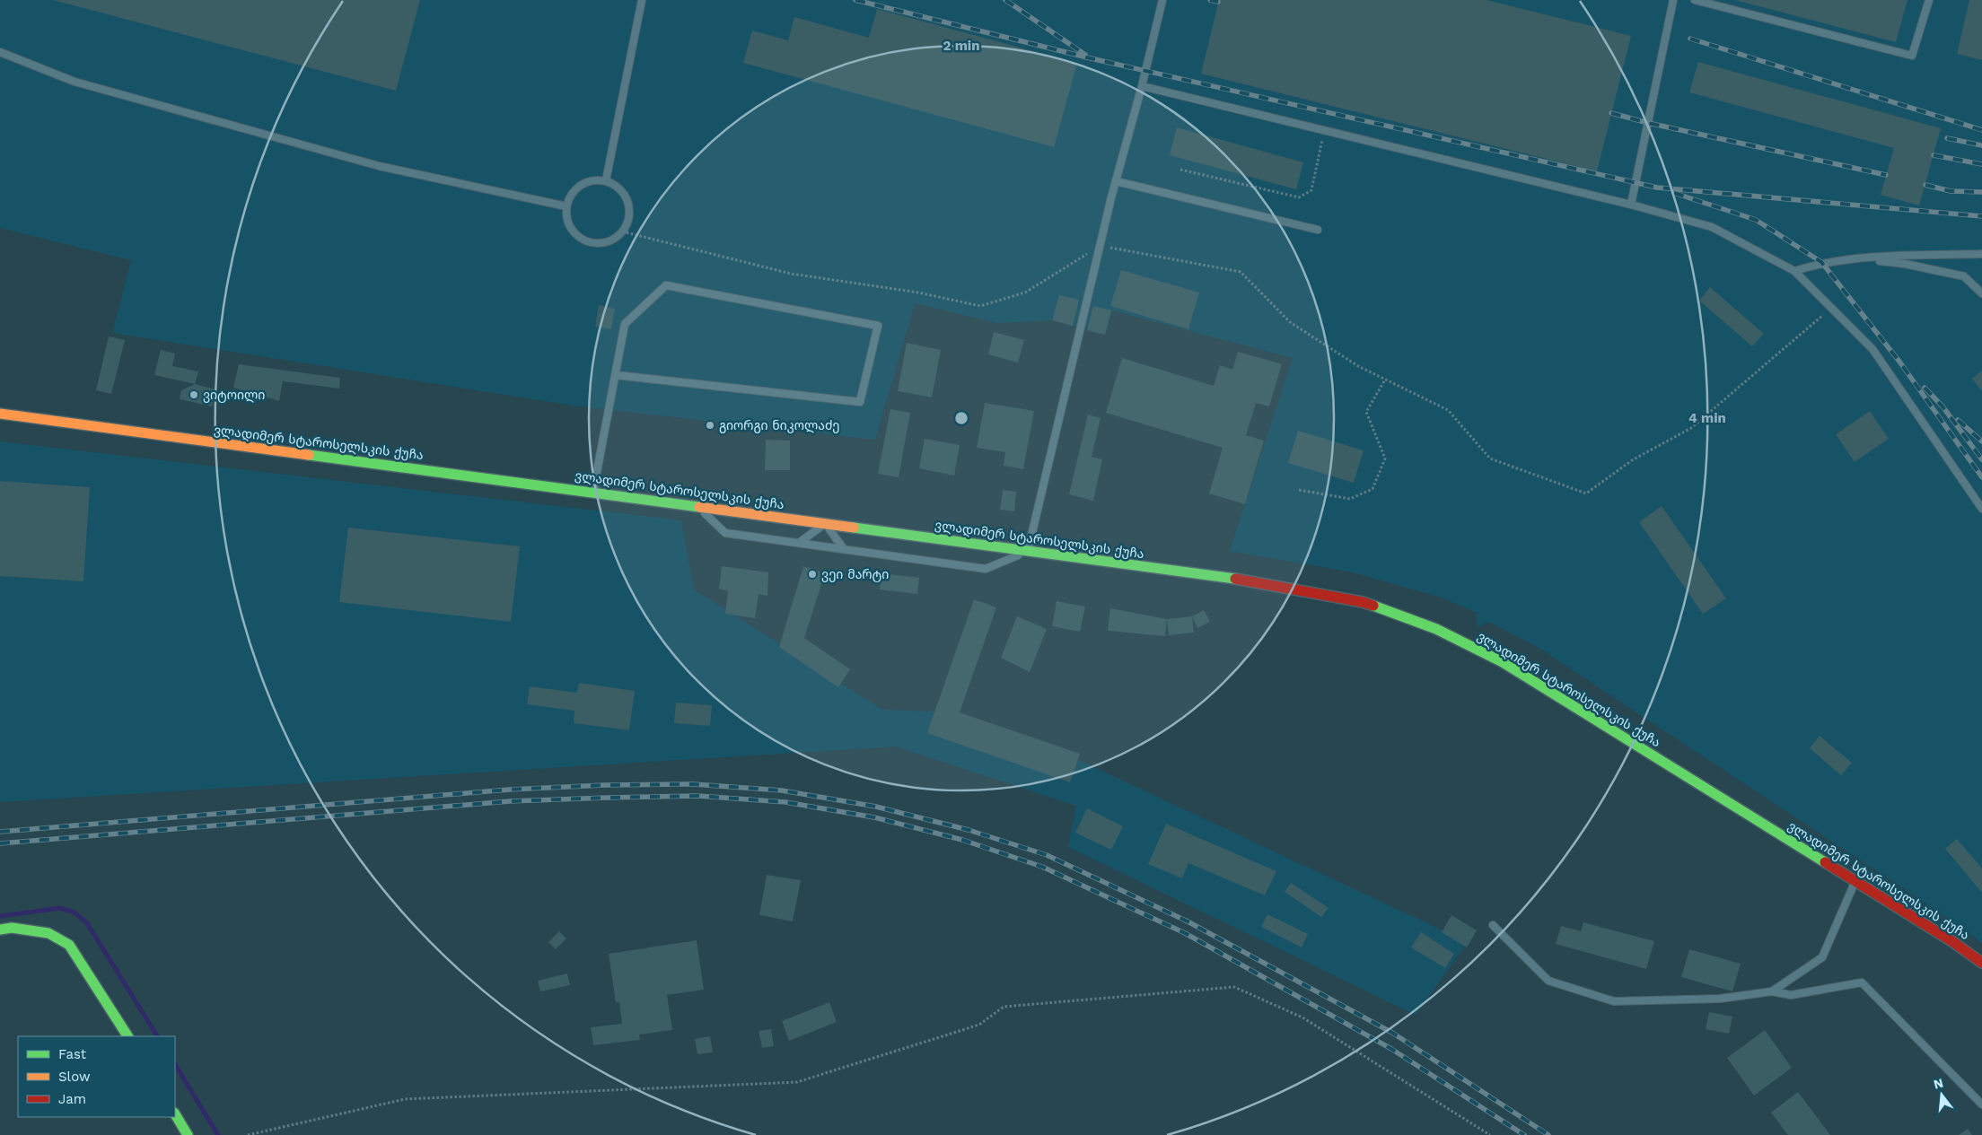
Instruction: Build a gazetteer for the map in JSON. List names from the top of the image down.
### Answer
{
  "streets": {
    "main road": ["ვლადიმერ სტაროსელსკის ქუჩა"]
  },
  "places": ["ვიტოილი", "გიორგი ნიკოლაძე", "ვეი მარტი"],
  "legend": ["Fast", "Slow", "Jam"],
  "north": "top",
  "rings": ["2 min", "4 min"]
}
